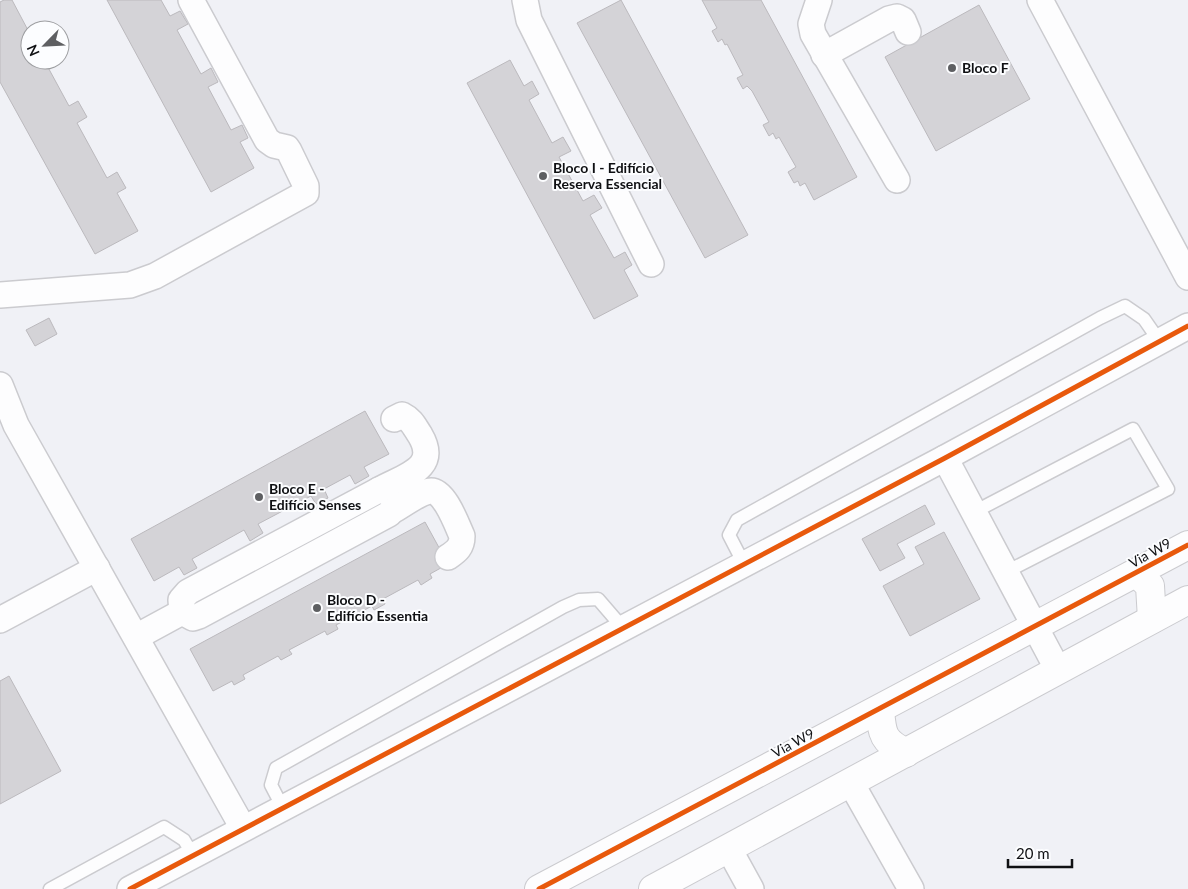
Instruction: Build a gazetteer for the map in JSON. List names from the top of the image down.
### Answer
{
  "streets": {
    "street": ["Via W9"]
  },
  "places": [
    "Bloco F",
    "Bloco I - Edifício Reserva Essencial",
    "Bloco E - Edifício Senses",
    "Bloco D - Edifício Essentia"
  ],
  "scale_bar": "20 m",
  "north": "bottom left"
}
